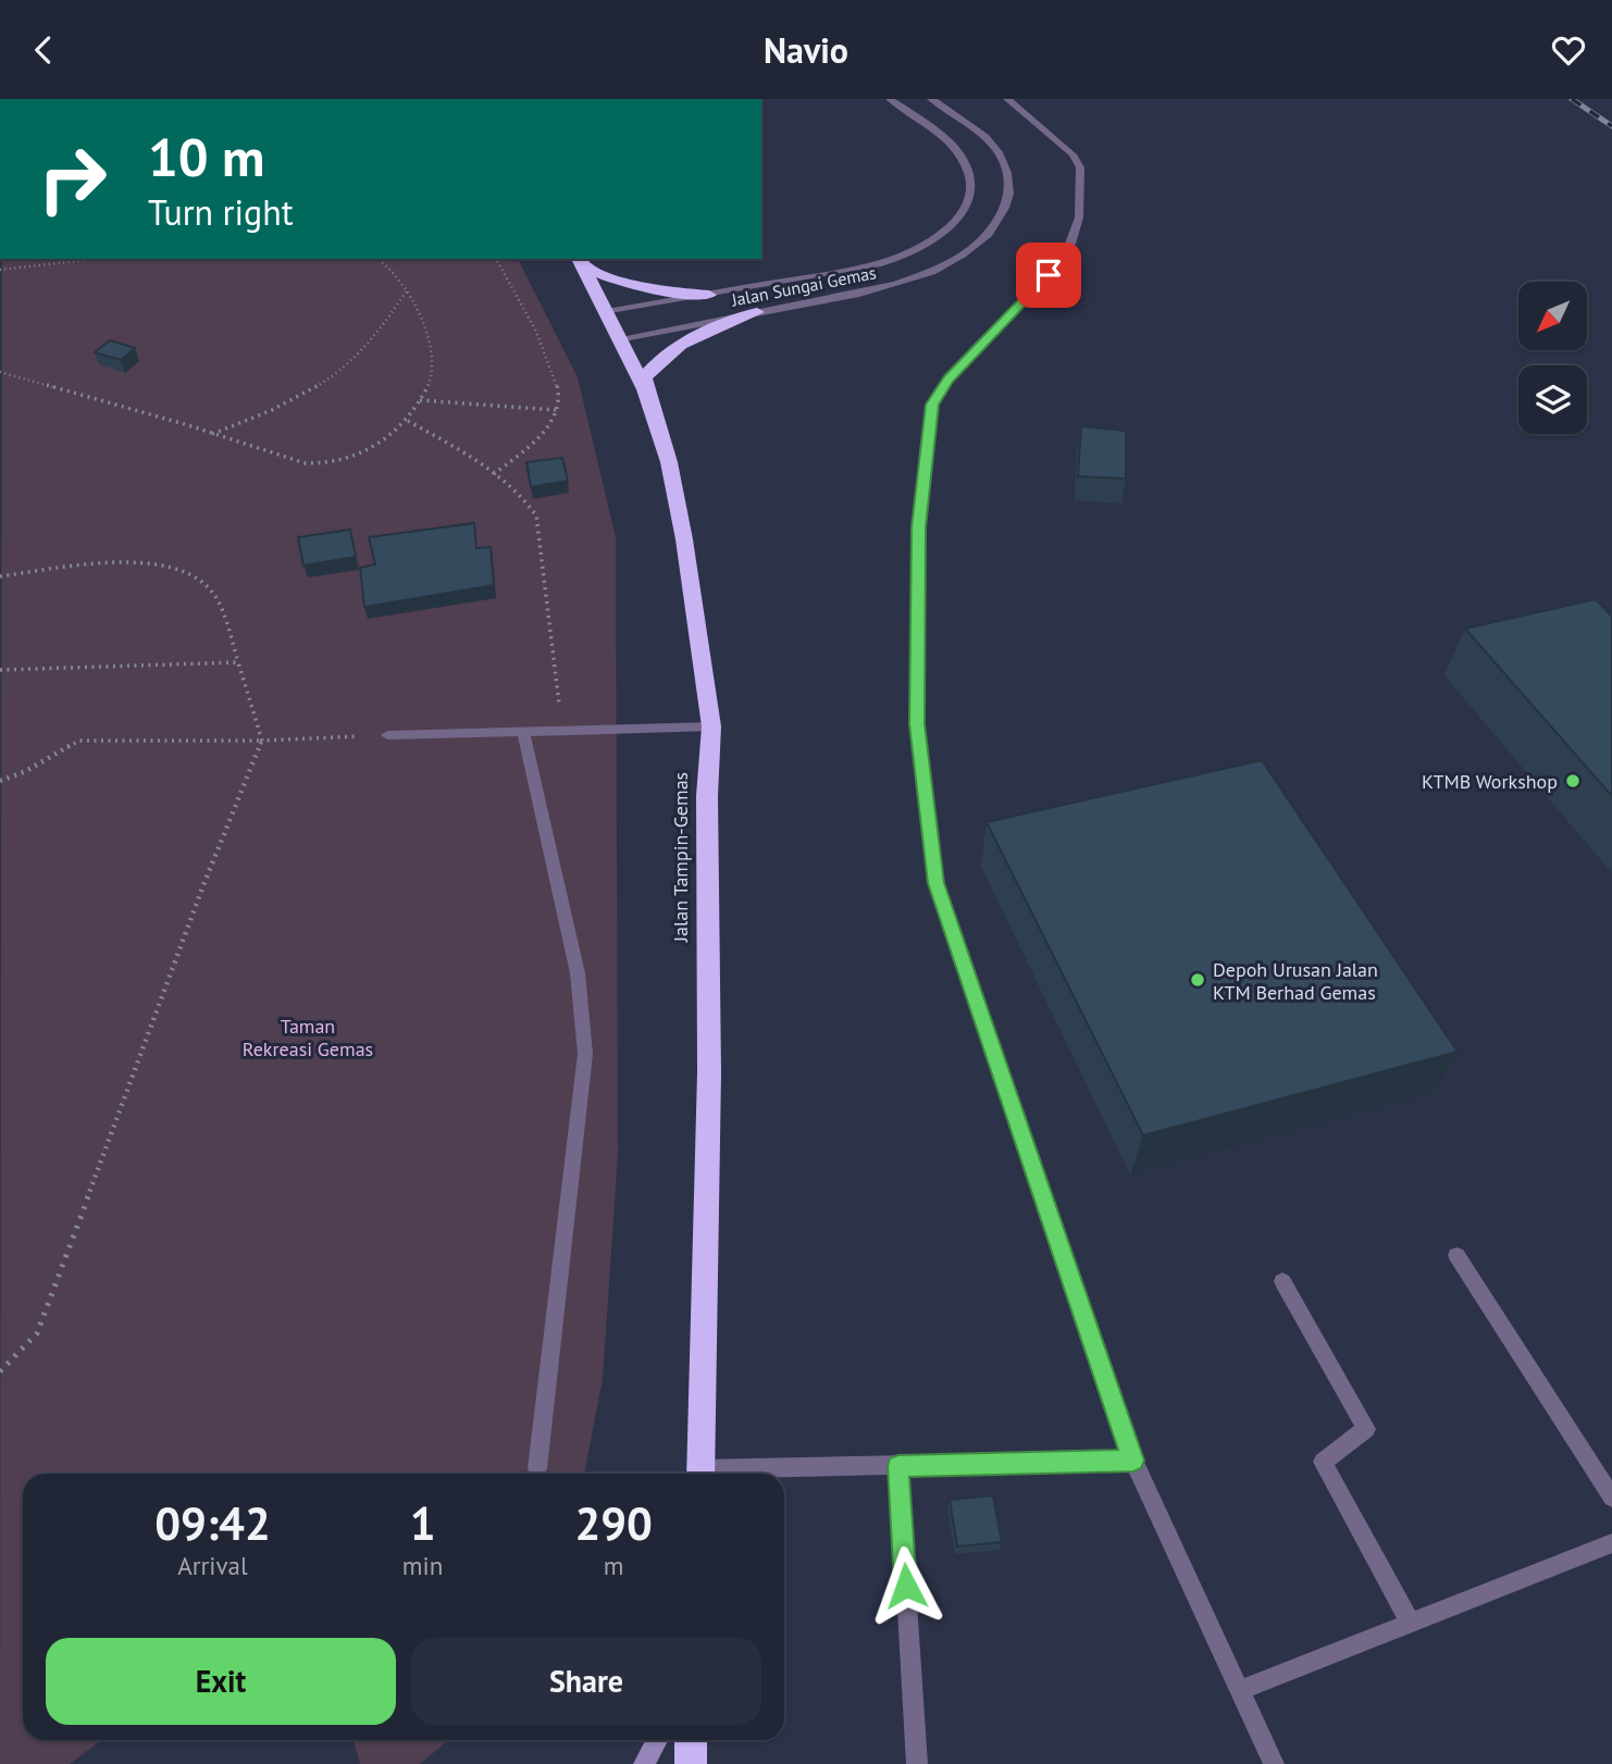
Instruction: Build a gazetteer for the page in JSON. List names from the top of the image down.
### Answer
{
  "streets": {
    "highway": ["Jalan Tampin-Gemas"],
    "street": ["Jalan Sungai Gemas"]
  },
  "crossings": [
    ["Jalan Sungai Gemas", "Jalan Tampin-Gemas"]
  ],
  "parks": ["Taman Rekreasi Gemas"],
  "places": ["KTMB Workshop", "Depoh Urusan Jalan KTM Berhad Gemas"],
  "north": "bottom left",
  "page": {
    "header": "Navio",
    "turn": ["10 m", "Turn right"],
    "eta": [
      "09:42",
      "Arrival",
      "1",
      "min",
      "290",
      "m"
    ],
    "buttons": ["Exit", "Share"]
  }
}
